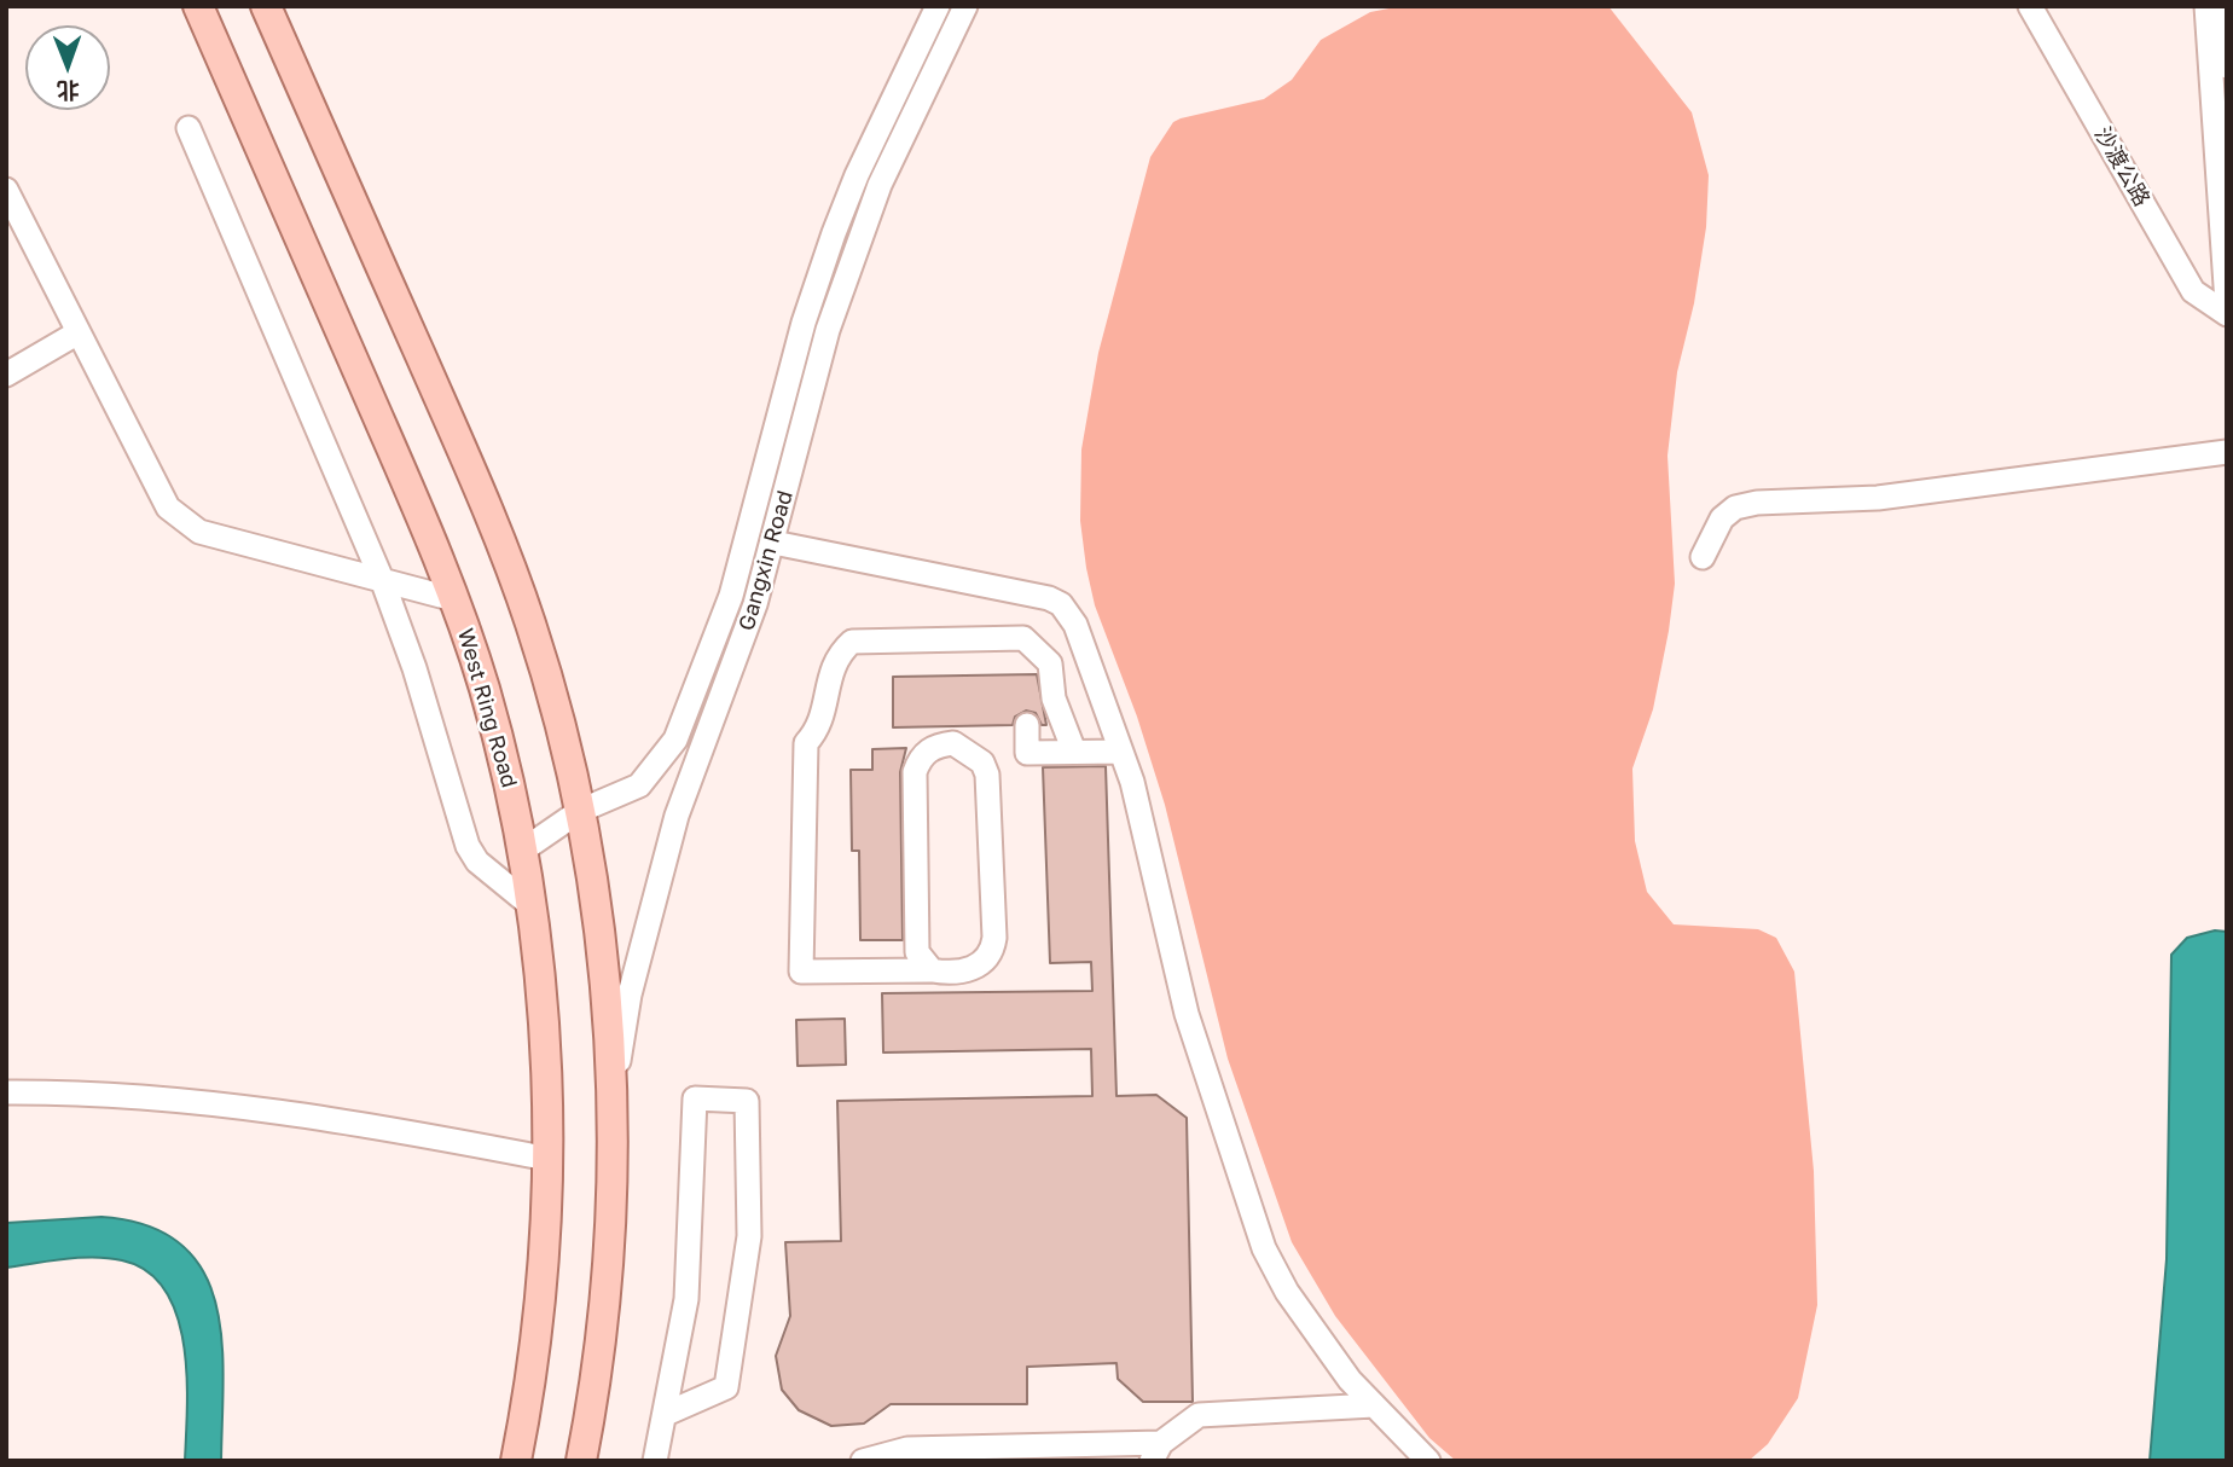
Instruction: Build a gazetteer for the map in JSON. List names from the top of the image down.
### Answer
{
  "streets": {
    "main road": ["West Ring Road"],
    "street": ["沙渡公路", "Gangxin Road"]
  },
  "crossings": [
    ["Gangxin Road", "West Ring Road"]
  ],
  "north": "bottom"
}
